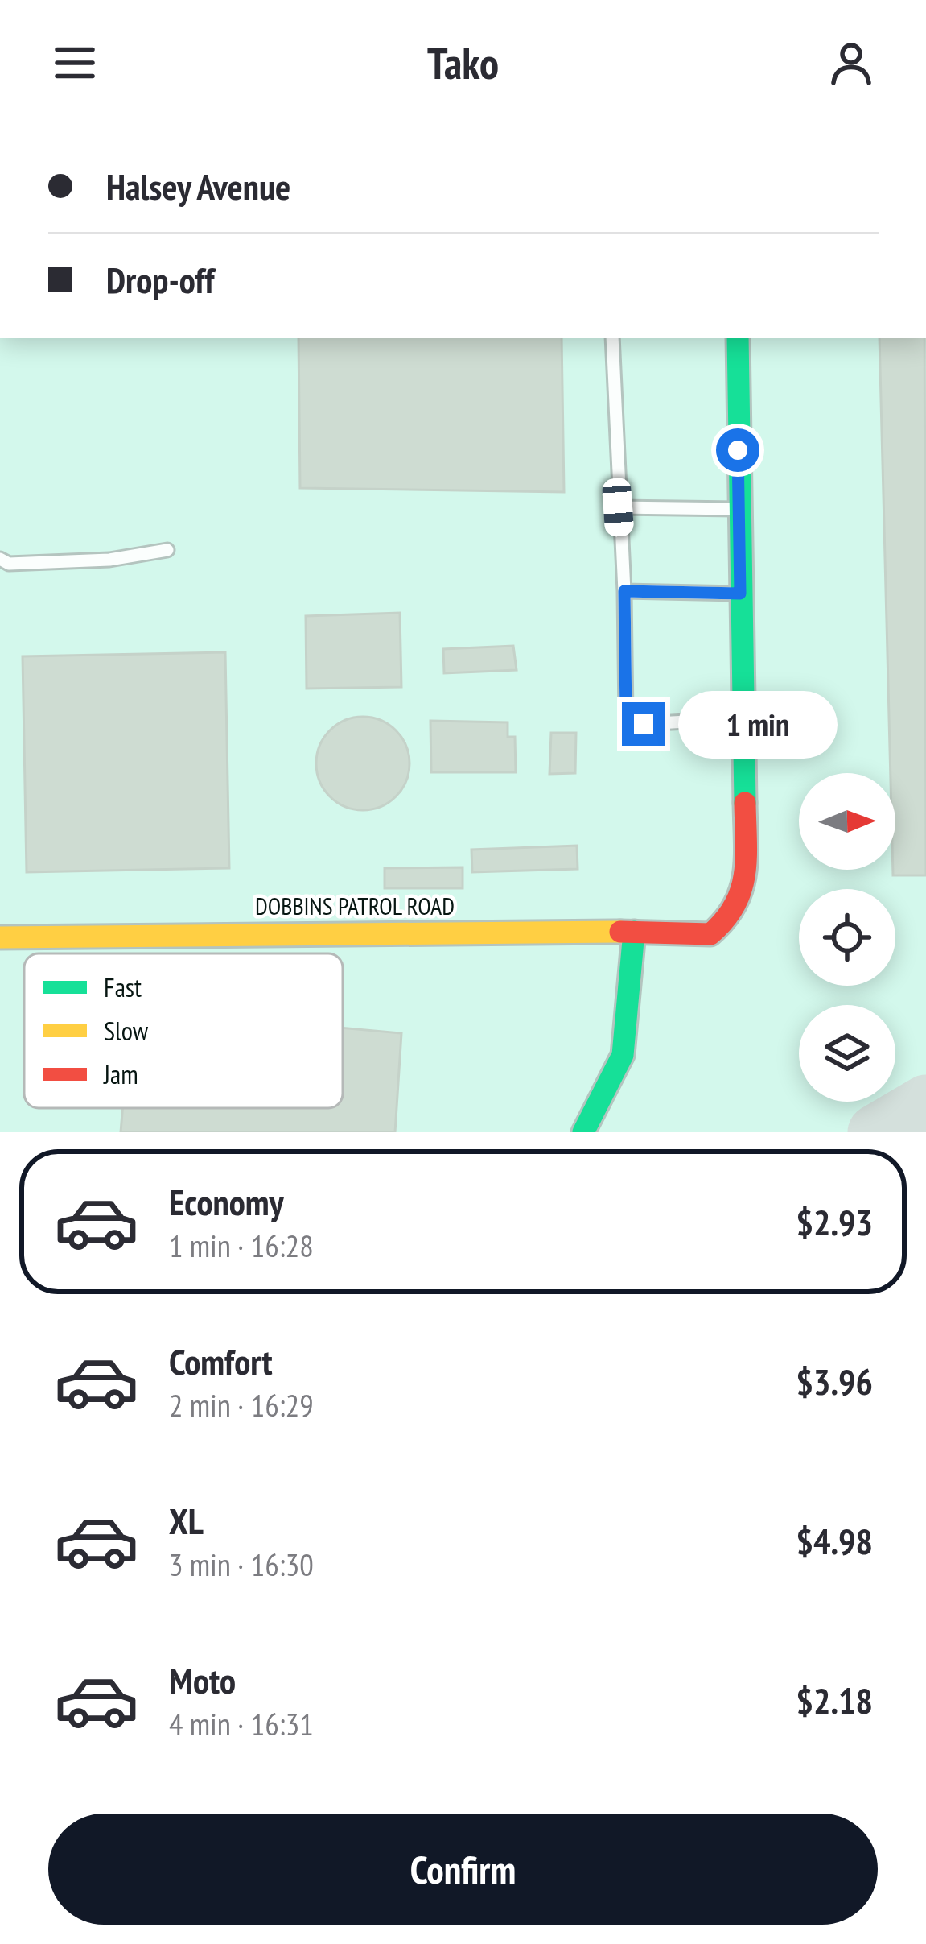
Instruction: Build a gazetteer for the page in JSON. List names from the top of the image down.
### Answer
{
  "streets": {
    "street": ["DOBBINS PATROL ROAD"]
  },
  "legend": ["Fast", "Slow", "Jam"],
  "north": "right",
  "page": {
    "header": "Tako",
    "banner": ["Halsey Avenue", "Drop-off"],
    "bubble": "1 min",
    "list": [
      {
        "name": "Economy",
        "note": "1 min · 16:28",
        "value": "$2.93"
      },
      {
        "name": "Comfort",
        "note": "2 min · 16:29",
        "value": "$3.96"
      },
      {
        "name": "XL",
        "note": "3 min · 16:30",
        "value": "$4.98"
      },
      {
        "name": "Moto",
        "note": "4 min · 16:31",
        "value": "$2.18"
      }
    ],
    "buttons": "Confirm"
  }
}
